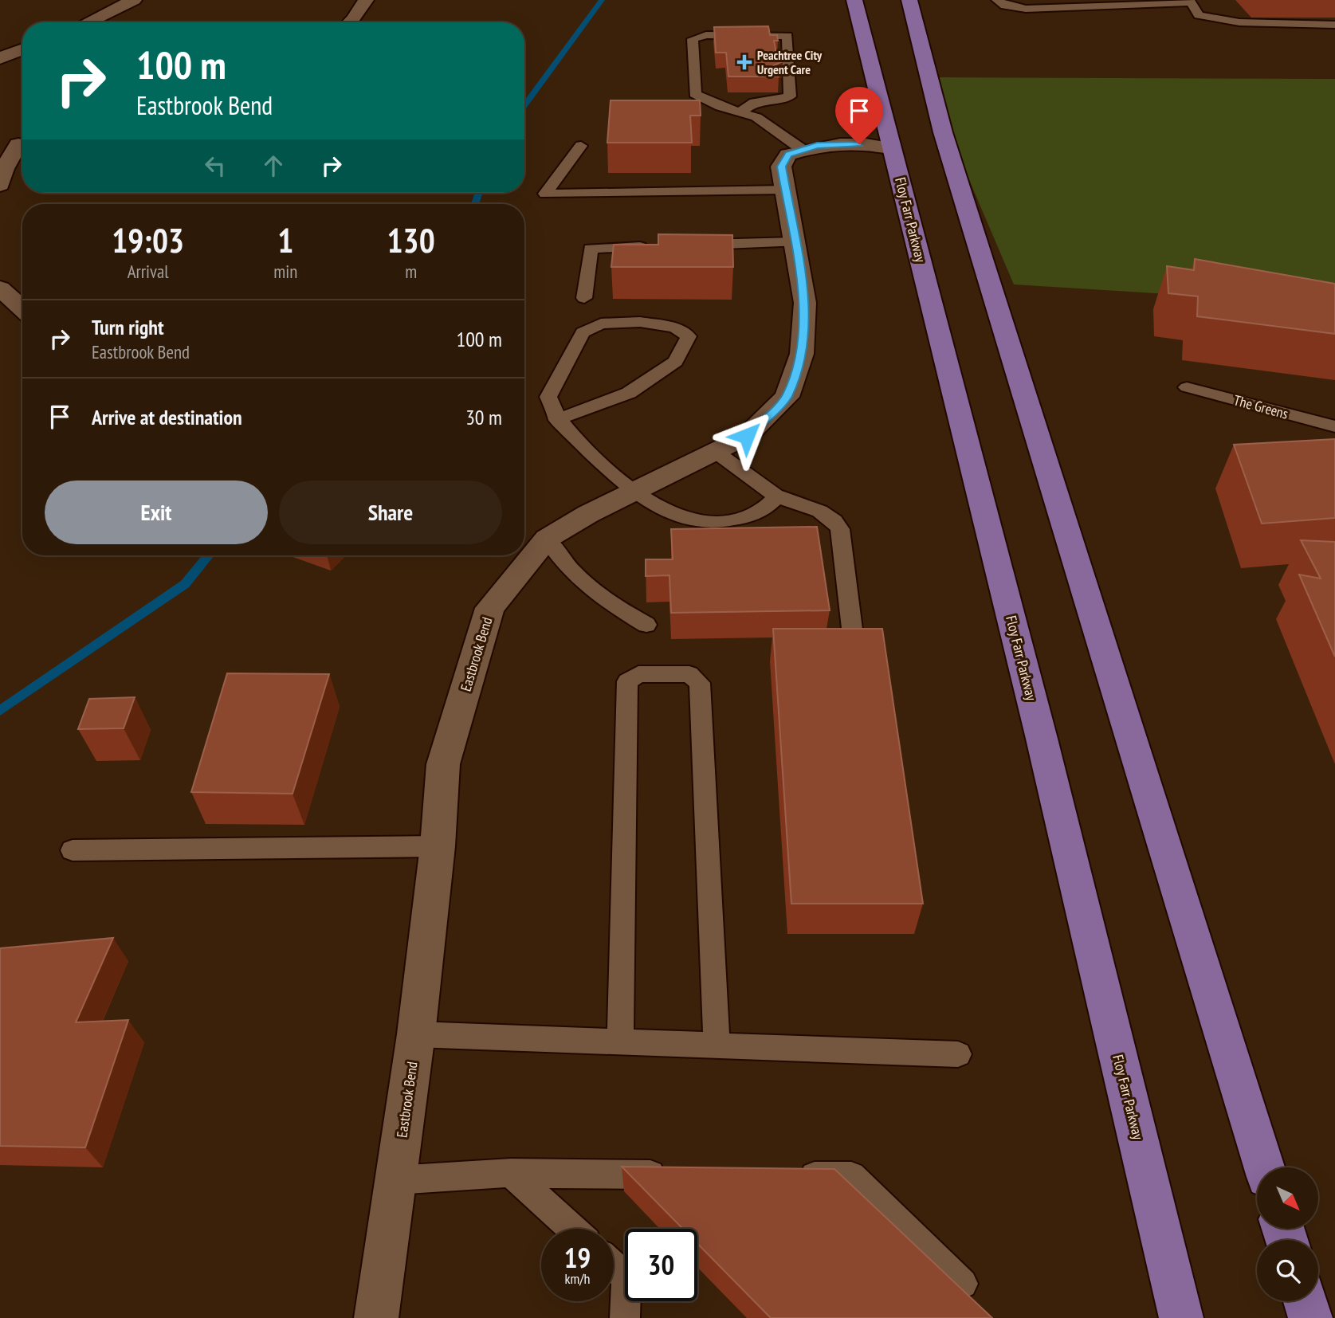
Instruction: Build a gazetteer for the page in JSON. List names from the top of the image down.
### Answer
{
  "streets": {
    "main road": ["Floy Farr Parkway"],
    "street": ["Eastbrook Bend"],
    "lane": ["The Greens"]
  },
  "crossings": [
    ["Floy Farr Parkway", "Eastbrook Bend"]
  ],
  "places": {
    "health": ["Peachtree City Urgent Care"]
  },
  "north": "bottom right",
  "page": {
    "turn": ["100 m", "Eastbrook Bend"],
    "eta": [
      "19:03",
      "Arrival",
      "1",
      "min",
      "130",
      "m"
    ],
    "list": [
      {
        "name": "Turn right",
        "note": "Eastbrook Bend",
        "value": "100 m"
      },
      {
        "name": "Arrive at destination",
        "value": "30 m"
      }
    ],
    "buttons": ["Exit", "Share"],
    "speed": "19 km/h",
    "limit": "30"
  }
}
